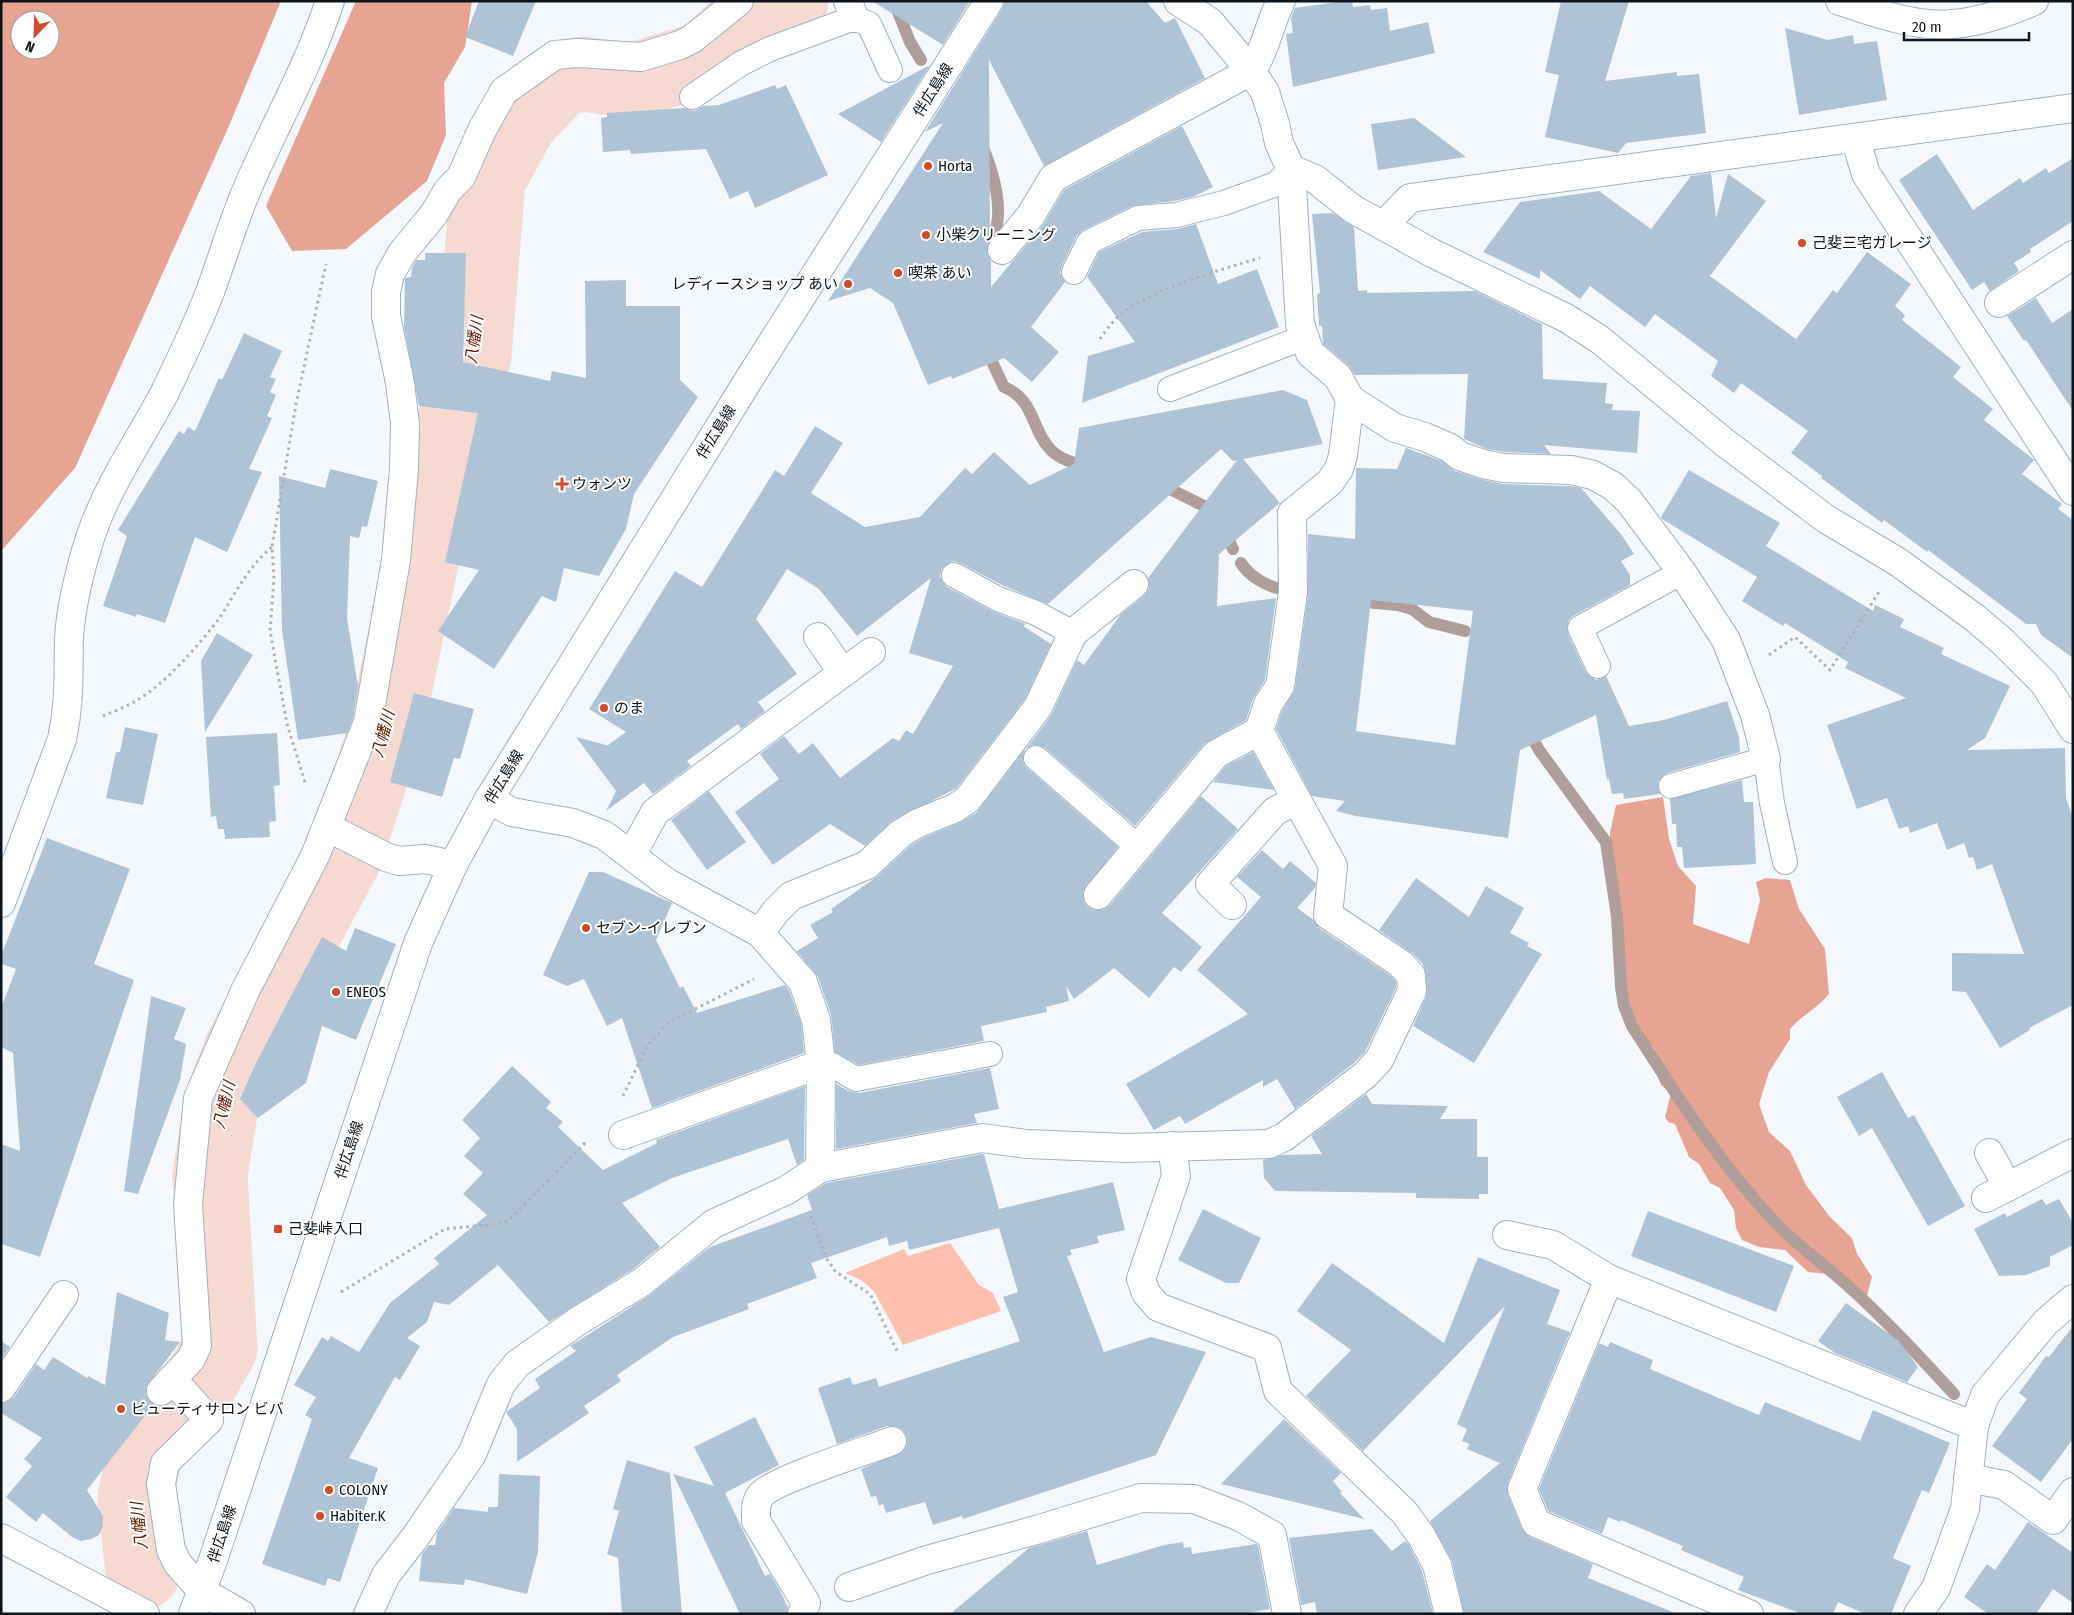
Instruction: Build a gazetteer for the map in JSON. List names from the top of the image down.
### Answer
{
  "streets": {
    "street": ["伴広島線"]
  },
  "water": ["八幡川"],
  "places": {
    "other": [
      "Horta",
      "小柴クリーニング",
      "己斐三宅ガレージ",
      "喫茶 あい",
      "レディースショップ あい",
      "のま",
      "セブン-イレブン",
      "ENEOS",
      "ビューティサロン ビバ",
      "COLONY",
      "Habiter.K"
    ],
    "health": ["ウォンツ"],
    "transit": ["己斐峠入口"]
  },
  "scale_bar": "20 m",
  "north": "bottom left"
}
